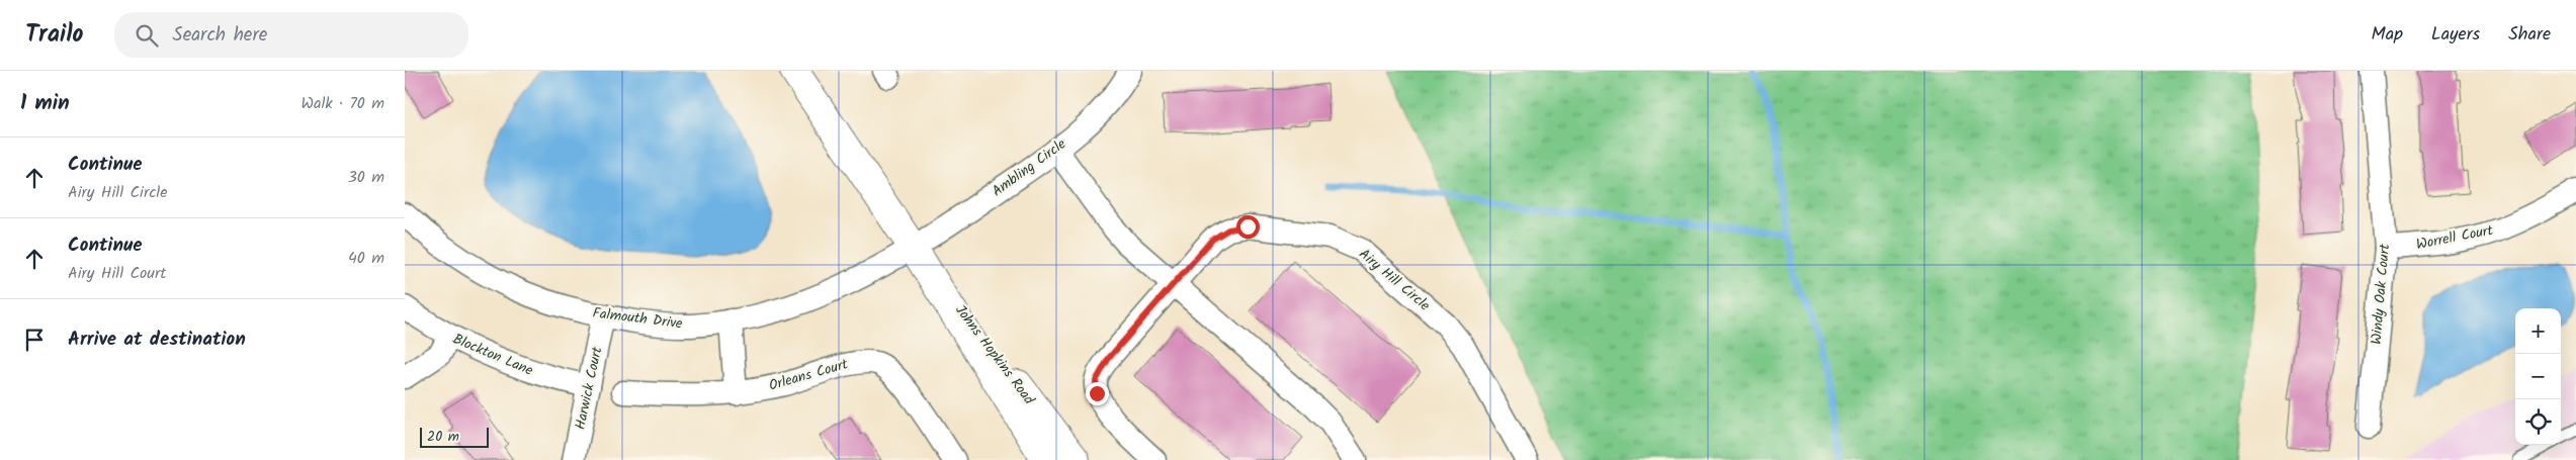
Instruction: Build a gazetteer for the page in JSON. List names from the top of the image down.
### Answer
{
  "streets": {
    "street": [
      "Ambling Circle",
      "Worrell Court",
      "Airy Hill Circle",
      "Windy Oak Court",
      "Falmouth Drive",
      "Blockton Lane",
      "Johns Hopkins Road",
      "Orleans Court",
      "Harwick Court"
    ]
  },
  "crossings": [
    ["Ambling Circle", "Falmouth Drive"],
    ["Ambling Circle", "Johns Hopkins Road"],
    ["Worrell Court", "Windy Oak Court"],
    ["Falmouth Drive", "Johns Hopkins Road"],
    ["Falmouth Drive", "Harwick Court"],
    ["Blockton Lane", "Harwick Court"]
  ],
  "scale_bar": "20 m",
  "page": {
    "header": "Trailo",
    "search": "Search here",
    "nav": ["Map", "Layers", "Share"],
    "heading": ["1 min", "Walk · 70 m"],
    "list": [
      ["Continue", "Airy Hill Circle", "30 m"],
      ["Continue", "Airy Hill Court", "40 m"],
      "Arrive at destination"
    ],
    "map_buttons": ["+", "−"],
    "scale": "20 m"
  }
}
